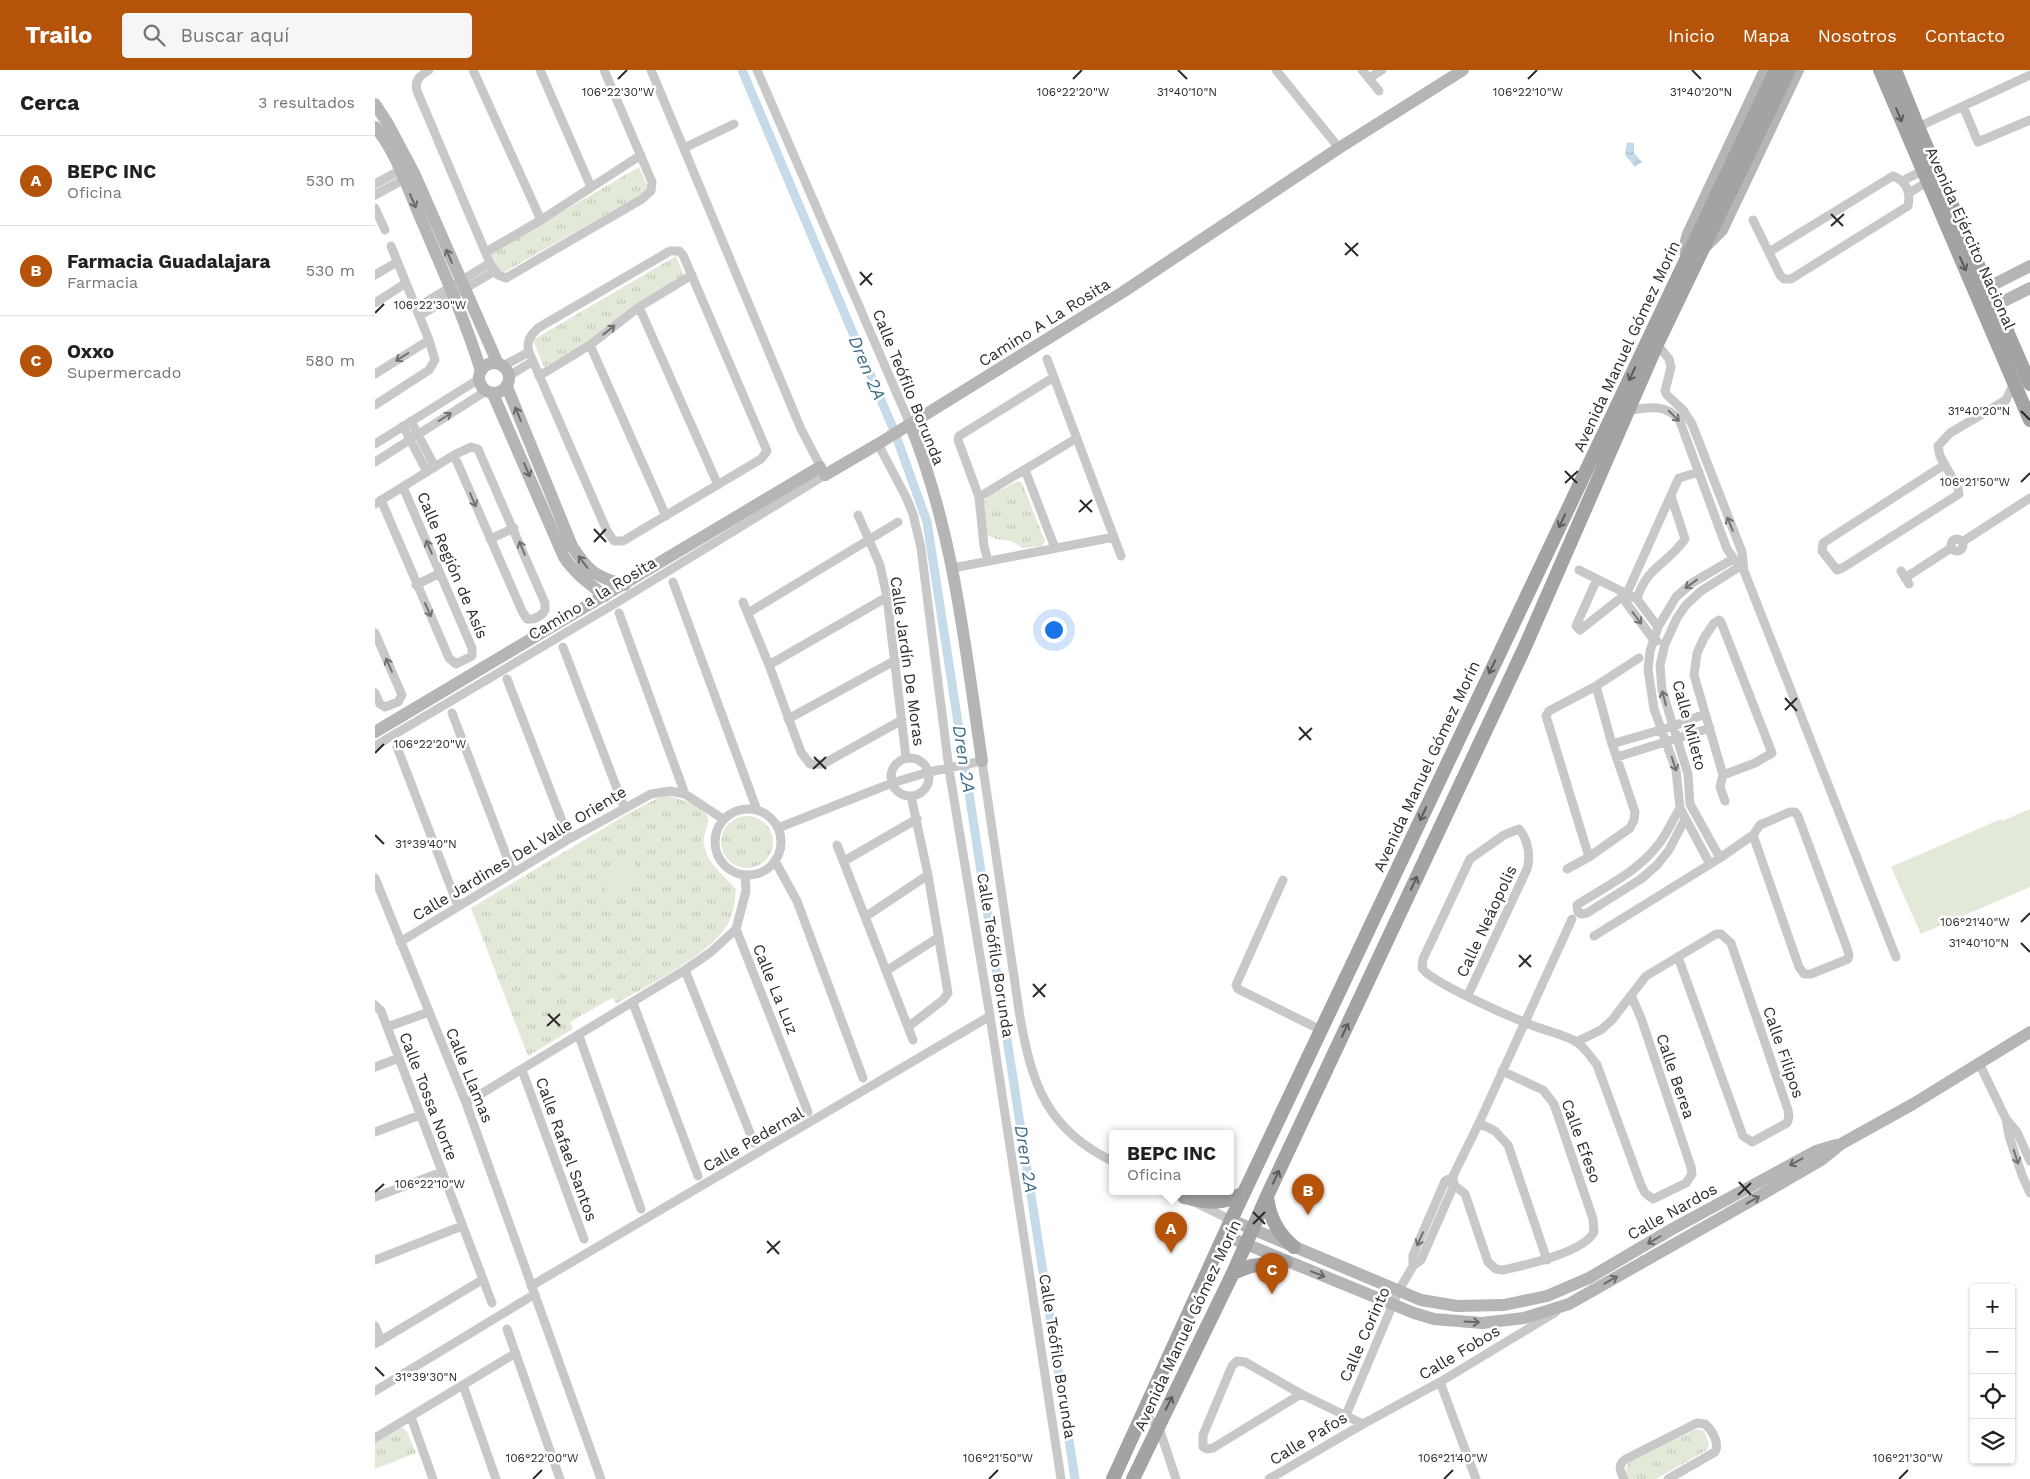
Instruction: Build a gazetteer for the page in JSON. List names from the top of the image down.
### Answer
{
  "streets": {
    "main road": ["Avenida Ejército Nacional", "Avenida Manuel Gómez Morín"],
    "street": [
      "Camino A La Rosita",
      "Calle Teófilo Borunda",
      "Calle Región de Asís",
      "Camino a la Rosita",
      "Calle Jardín De Moras",
      "Calle Mileto",
      "Calle Jardines Del Valle Oriente",
      "Calle Neáopolis",
      "Calle La Luz",
      "Calle Filipos",
      "Calle Llamas",
      "Calle Berea",
      "Calle Tossa Norte",
      "Calle Pedernal",
      "Calle Efeso",
      "Calle Rafael Santos",
      "Calle Nardos",
      "Calle Corinto",
      "Calle Fobos",
      "Calle Pafos"
    ]
  },
  "crossings": [
    ["Camino A La Rosita", "Calle Teófilo Borunda"],
    ["Camino A La Rosita", "Camino a la Rosita"],
    ["Avenida Manuel Gómez Morín", "Calle Nardos"],
    ["Calle Teófilo Borunda", "Calle Pedernal"],
    ["Calle Jardines Del Valle Oriente", "Calle Llamas"],
    ["Calle Llamas", "Calle Pedernal"],
    ["Calle Efeso", "Calle Corinto"],
    ["Calle Nardos", "Calle Corinto"],
    ["Calle Nardos", "Calle Fobos"],
    ["Calle Fobos", "Calle Pafos"]
  ],
  "water": ["Dren 2A"],
  "page": {
    "header": "Trailo",
    "search": "Buscar aquí",
    "nav": [
      "Inicio",
      "Mapa",
      "Nosotros",
      "Contacto"
    ],
    "heading": ["Cerca", "3 resultados"],
    "list": [
      {
        "mark": "A",
        "name": "BEPC INC",
        "note": "Oficina",
        "value": "530 m"
      },
      {
        "mark": "B",
        "name": "Farmacia Guadalajara",
        "note": "Farmacia",
        "value": "530 m"
      },
      {
        "mark": "C",
        "name": "Oxxo",
        "note": "Supermercado",
        "value": "580 m"
      }
    ],
    "popup": ["BEPC INC", "Oficina"],
    "pins": ["B", "A", "C"],
    "map_buttons": ["+", "−"]
  },
  "coordinates": [
    "106°22'30\"W",
    "106°22'20\"W",
    "106°22'10\"W",
    "31°40'10\"N",
    "31°40'20\"N",
    "106°21'50\"W",
    "31°39'40\"N",
    "106°21'40\"W",
    "31°39'30\"N",
    "106°22'00\"W",
    "106°21'30\"W"
  ]
}
